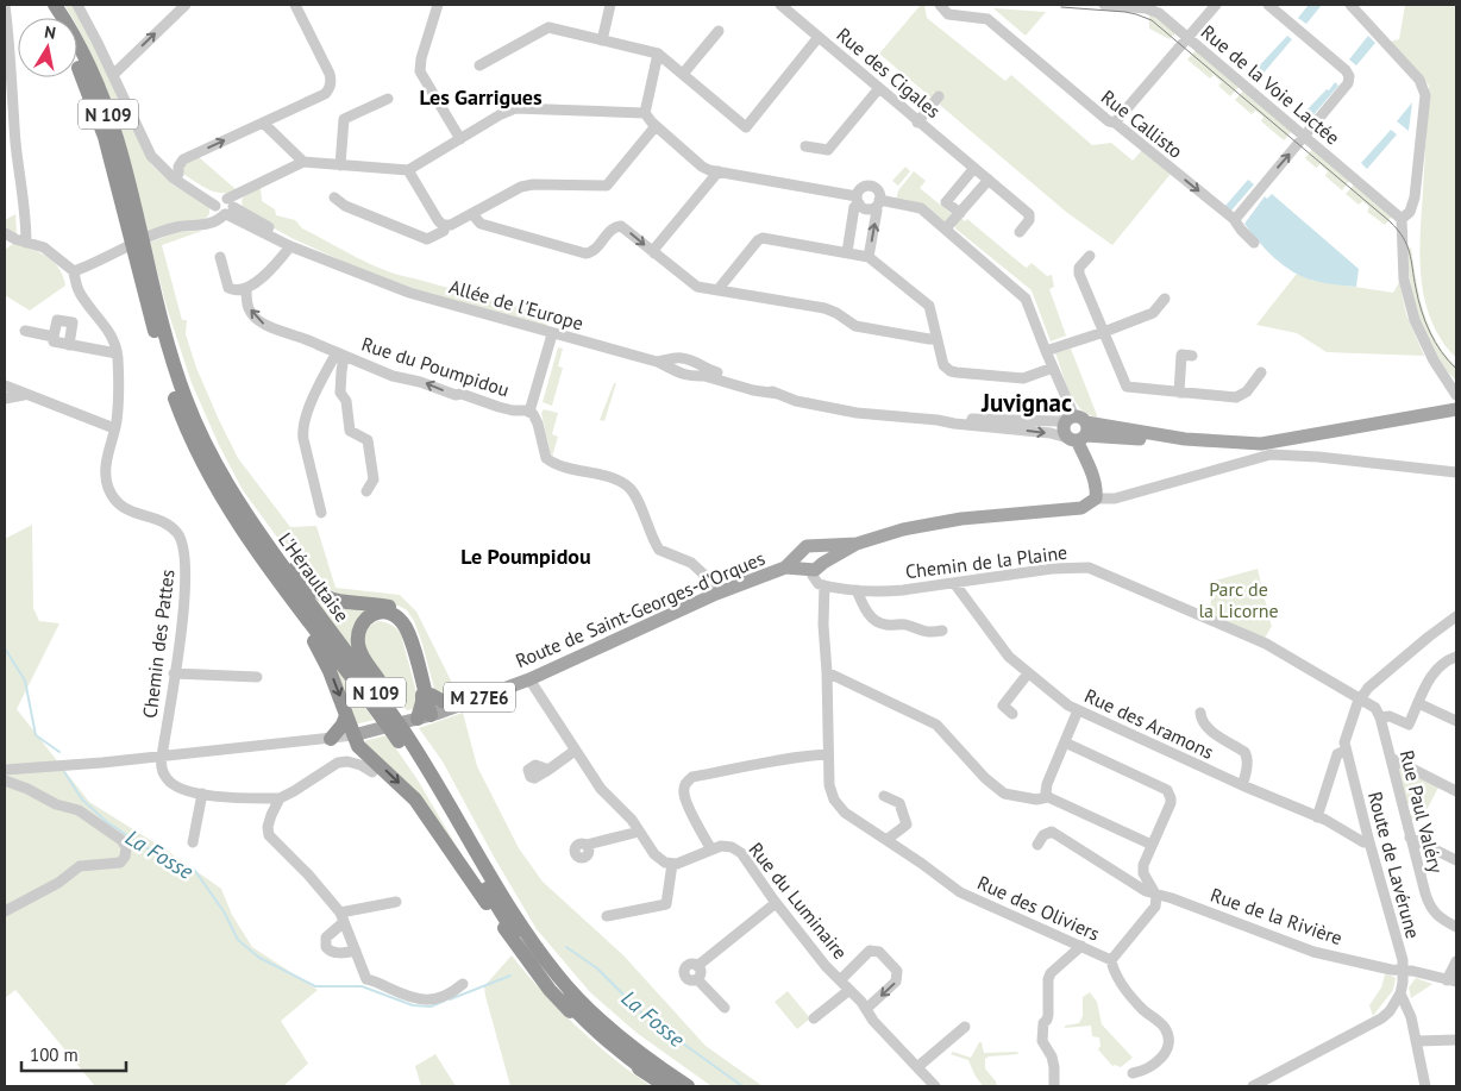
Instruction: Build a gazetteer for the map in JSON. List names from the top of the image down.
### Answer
{
  "streets": {
    "highway": ["N 109", "L'Héraultaise"],
    "main road": ["Route de Saint-Georges-d'Orques", "M 27E6"],
    "street": [
      "Rue des Cigales",
      "Rue de la Voie Lactée",
      "Rue Callisto",
      "Allée de l'Europe",
      "Rue du Poumpidou",
      "Chemin de la Plaine",
      "Chemin des Pattes",
      "Rue des Aramons",
      "Rue Paul Valéry",
      "Route de Lavérune",
      "Rue du Luminaire",
      "Rue des Oliviers",
      "Rue de la Rivière"
    ]
  },
  "crossings": [
    ["Rue du Poumpidou", "Route de Saint-Georges-d'Orques"],
    ["Chemin de la Plaine", "Rue des Aramons"],
    ["Chemin de la Plaine", "Route de Lavérune"],
    ["Chemin de la Plaine", "Rue des Oliviers"],
    ["Route de Saint-Georges-d'Orques", "Chemin des Pattes"],
    ["Route de Saint-Georges-d'Orques", "M 27E6"],
    ["Chemin des Pattes", "M 27E6"],
    ["Rue des Aramons", "Route de Lavérune"],
    ["Route de Lavérune", "Rue de la Rivière"],
    ["Rue des Oliviers", "Rue de la Rivière"]
  ],
  "one_way": ["Rue Callisto", "Rue du Poumpidou"],
  "districts": ["Les Garrigues", "Juvignac", "Le Poumpidou"],
  "water": ["La Fosse"],
  "parks": ["Parc de la Licorne"],
  "scale_bar": "100 m",
  "north": "top"
}
